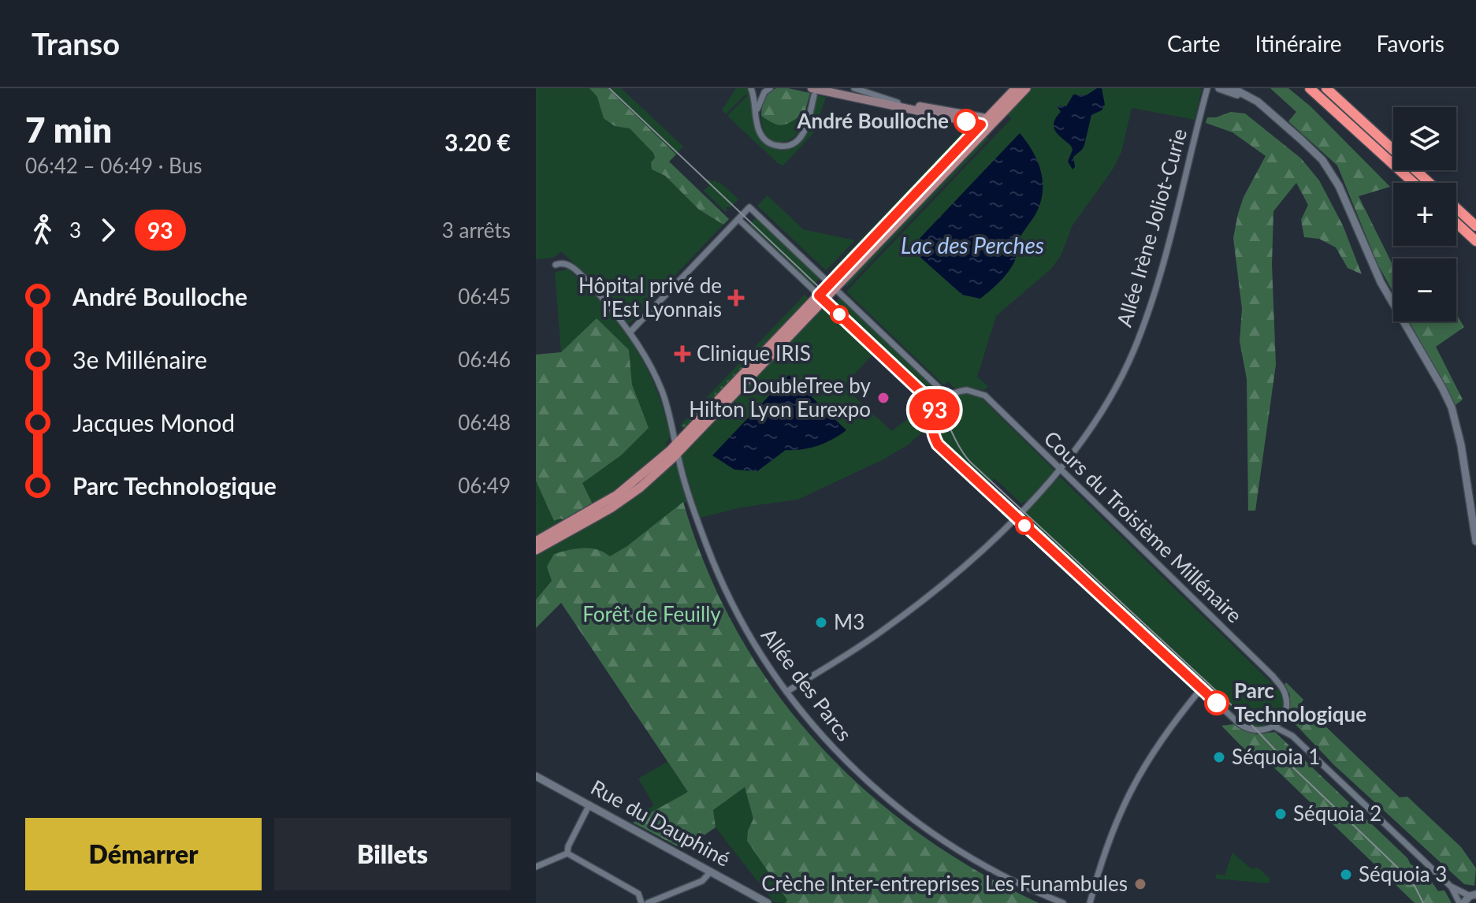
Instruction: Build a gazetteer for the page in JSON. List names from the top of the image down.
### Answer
{
  "streets": {
    "street": [
      "Allée Irène Joliot-Curie",
      "Cours du Troisième Millénaire",
      "Allée des Parcs",
      "Rue du Dauphiné"
    ]
  },
  "crossings": [
    ["Allée Irène Joliot-Curie", "Cours du Troisième Millénaire"],
    ["Allée Irène Joliot-Curie", "Allée des Parcs"]
  ],
  "water": ["Lac des Perches"],
  "parks": ["Forêt de Feuilly"],
  "places": {
    "other": [
      "André Boulloche",
      "DoubleTree by Hilton Lyon Eurexpo",
      "M3",
      "Parc Technologique",
      "Séquoia 1",
      "Séquoia 2",
      "Séquoia 3",
      "Crèche Inter-entreprises Les Funambules"
    ],
    "health": ["Hôpital privé de l'Est Lyonnais", "Clinique IRIS"]
  },
  "lines": ["bus line 93"],
  "page": {
    "header": "Transo",
    "nav": ["Carte", "Itinéraire", "Favoris"],
    "heading": ["7 min", "06:42 – 06:49 · Bus", "3.20 €"],
    "on_map": "93",
    "map_buttons": ["+", "−"],
    "legs": ["3", "93", "3 arrêts"],
    "list": [
      {
        "name": "André Boulloche",
        "value": "06:45"
      },
      {
        "name": "3e Millénaire",
        "value": "06:46"
      },
      {
        "name": "Jacques Monod",
        "value": "06:48"
      },
      {
        "name": "Parc Technologique",
        "value": "06:49"
      }
    ],
    "buttons": ["Démarrer", "Billets"]
  }
}
